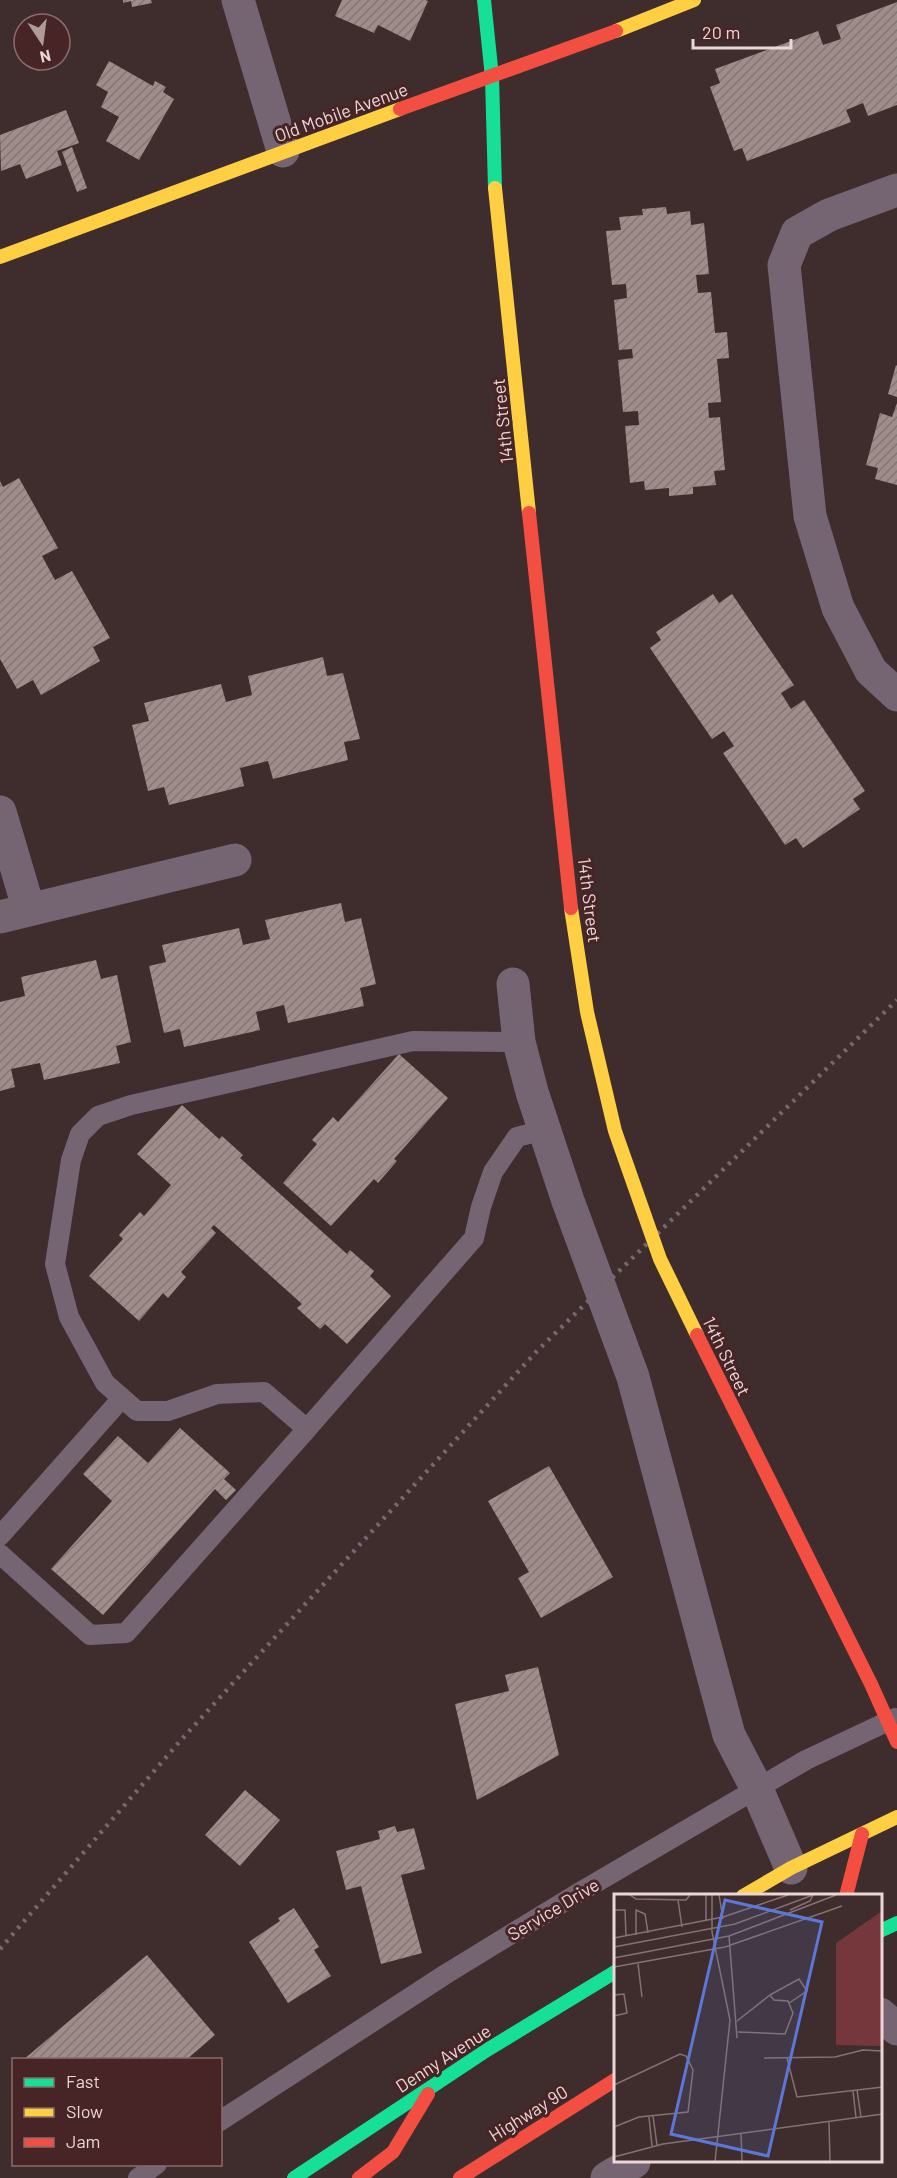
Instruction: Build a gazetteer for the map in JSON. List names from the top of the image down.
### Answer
{
  "streets": {
    "street": [
      "Old Mobile Avenue",
      "14th Street",
      "Denny Avenue",
      "Highway 90"
    ],
    "lane": ["Service Drive"]
  },
  "crossings": [
    ["Old Mobile Avenue", "14th Street"]
  ],
  "legend": ["Fast", "Slow", "Jam"],
  "scale_bar": "20 m",
  "north": "bottom"
}
